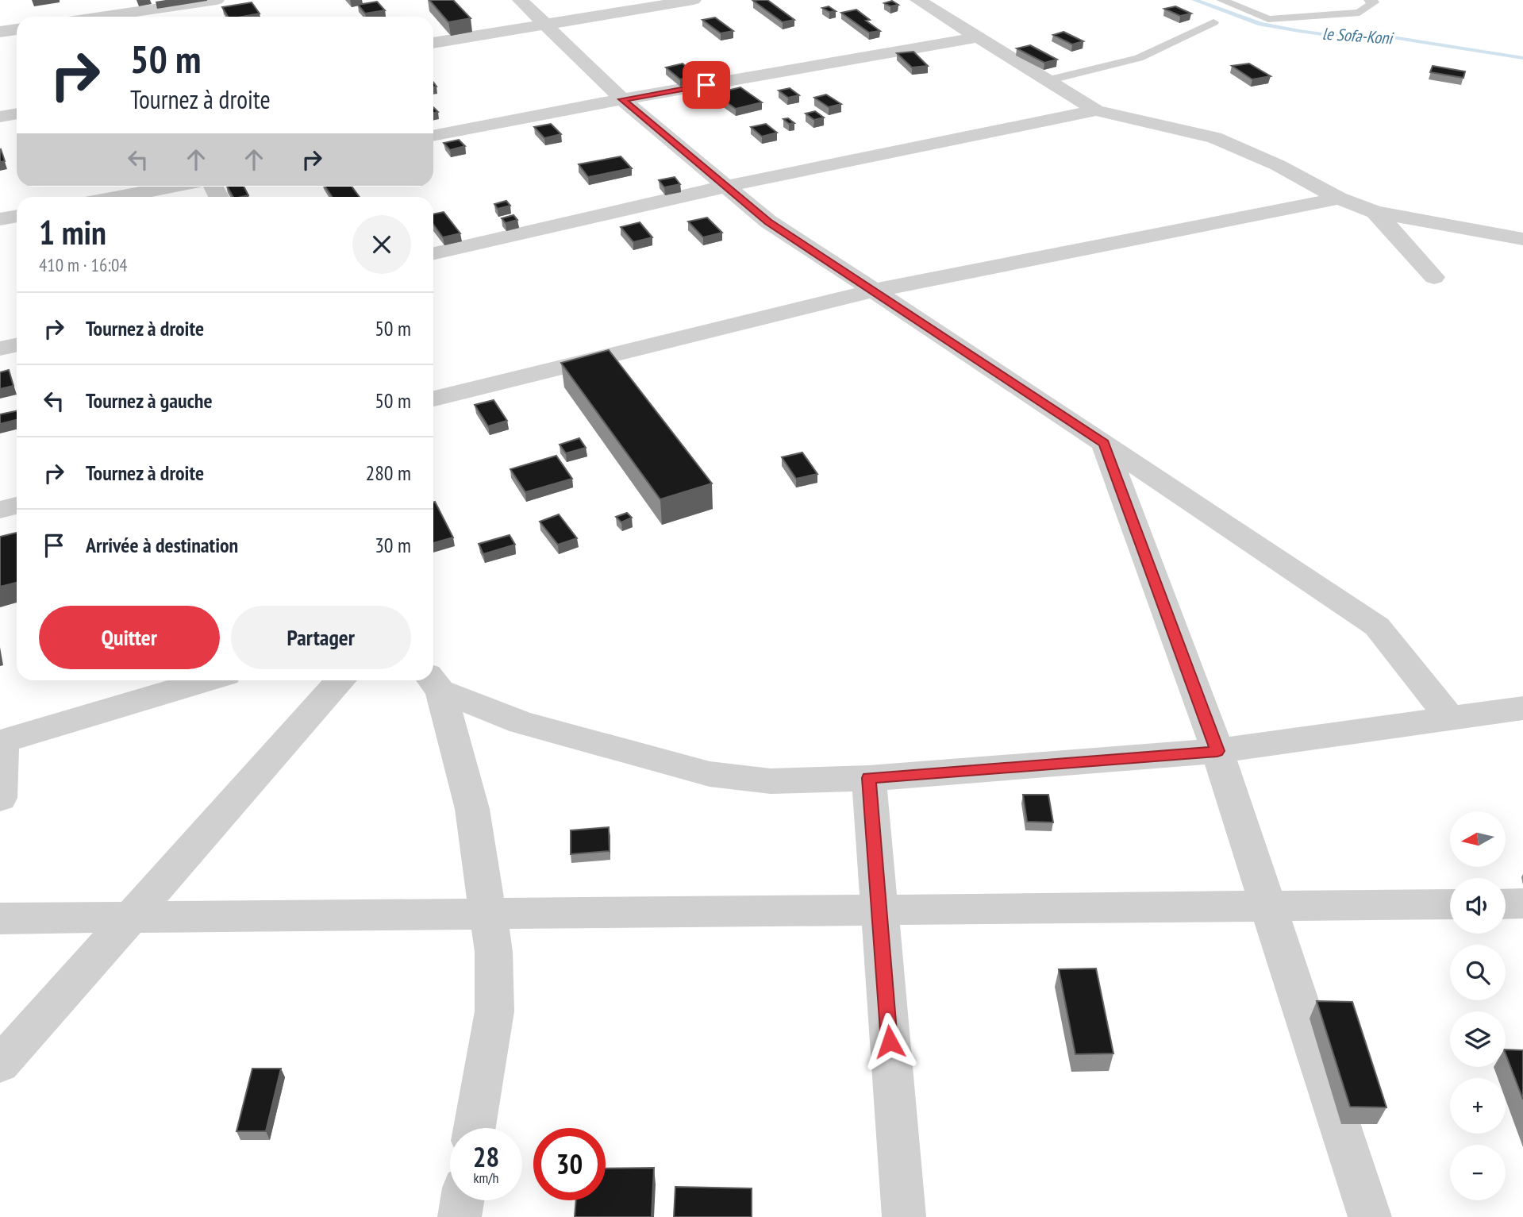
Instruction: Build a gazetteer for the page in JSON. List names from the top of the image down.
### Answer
{
  "water": ["le Sofa-Koni"],
  "north": "left",
  "page": {
    "turn": ["50 m", "Tournez à droite"],
    "heading": ["1 min", "410 m · 16:04"],
    "list": [
      {
        "name": "Tournez à droite",
        "value": "50 m"
      },
      {
        "name": "Tournez à gauche",
        "value": "50 m"
      },
      {
        "name": "Tournez à droite",
        "value": "280 m"
      },
      {
        "name": "Arrivée à destination",
        "value": "30 m"
      }
    ],
    "buttons": ["Quitter", "Partager"],
    "map_buttons": ["+", "−"],
    "speed": "28 km/h",
    "limit": "30"
  }
}
